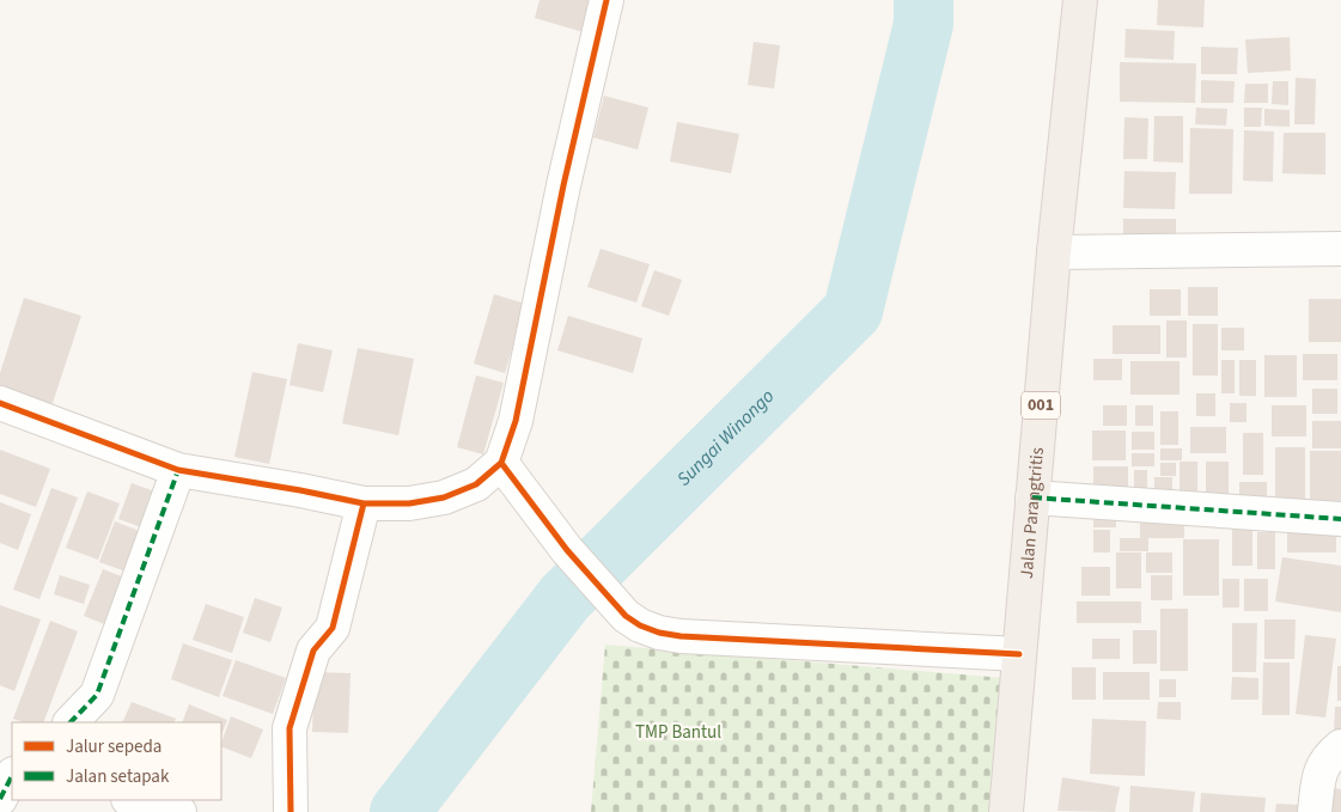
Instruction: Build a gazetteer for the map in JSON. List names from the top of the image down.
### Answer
{
  "streets": {
    "main road": ["001", "Jalan Parangtritis"]
  },
  "water": ["Sungai Winongo"],
  "parks": ["TMP Bantul"],
  "legend": ["Jalur sepeda", "Jalan setapak"]
}
